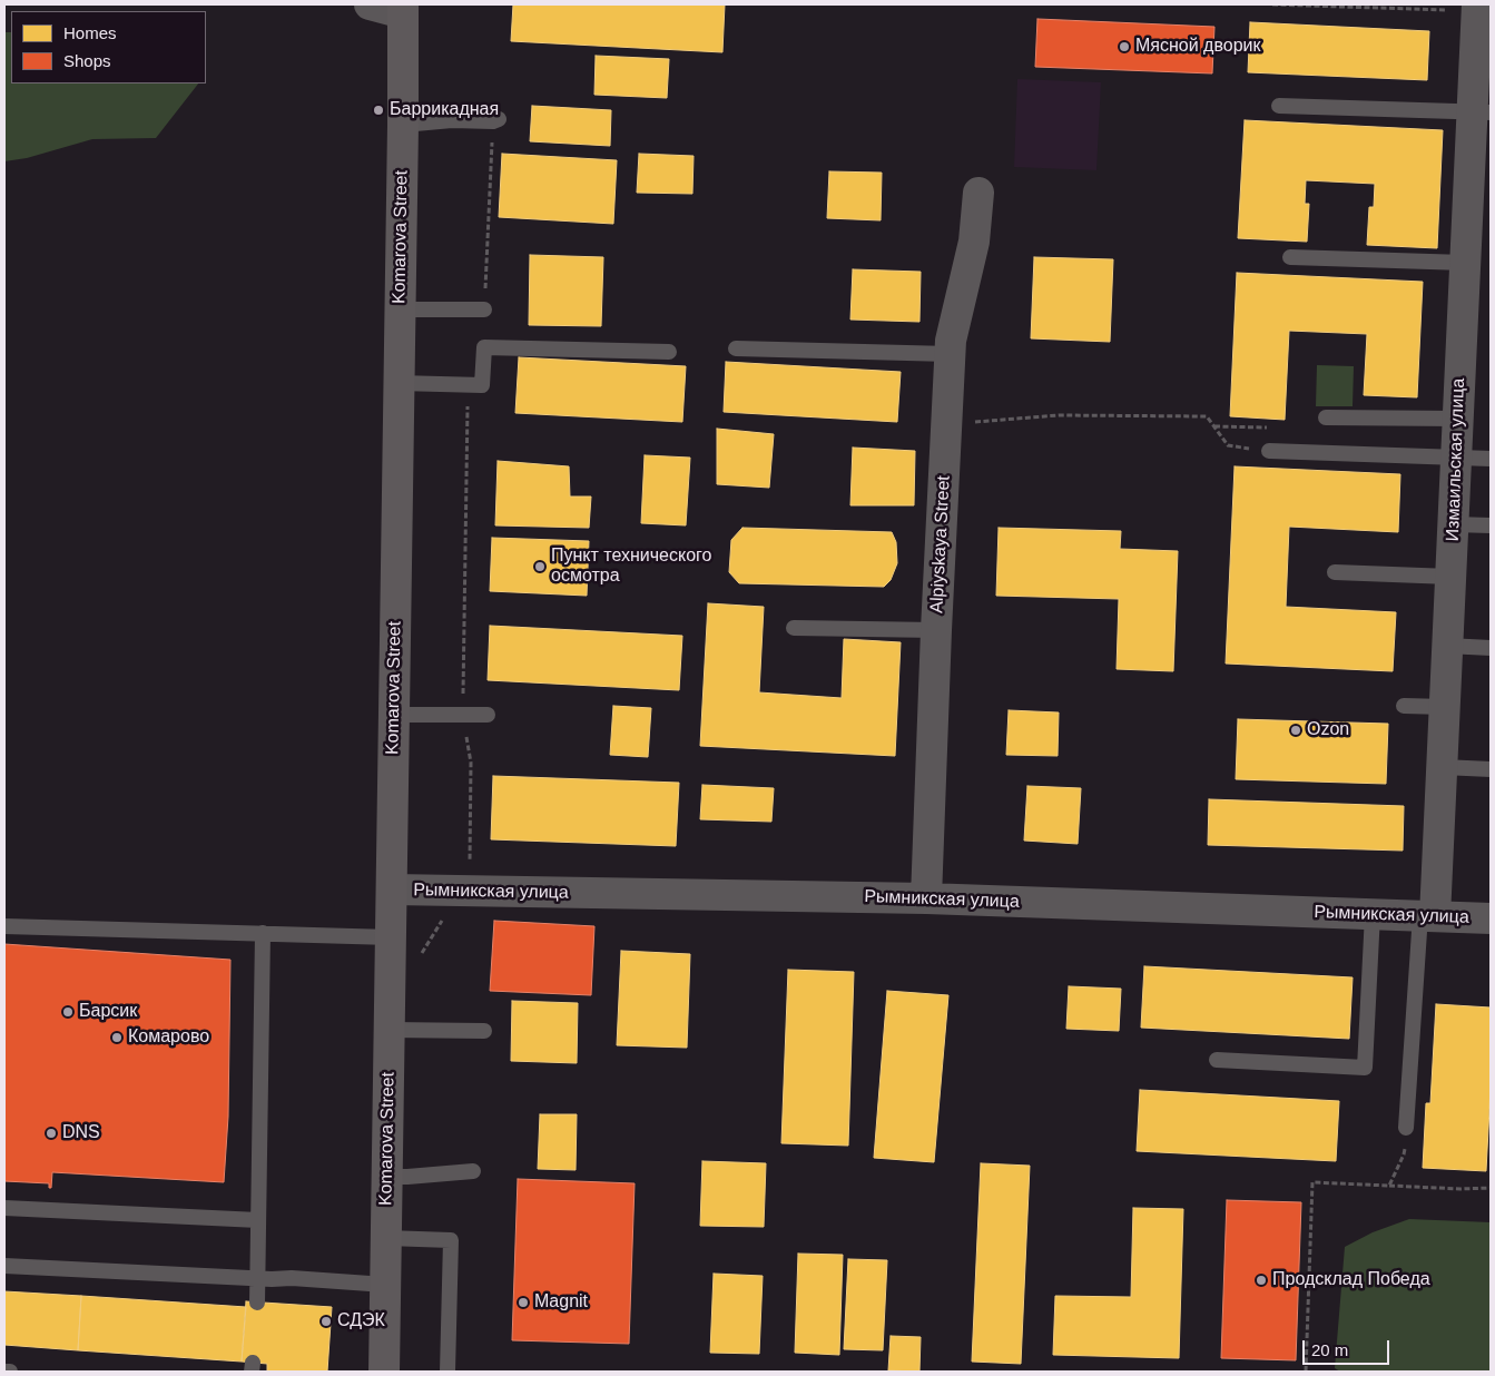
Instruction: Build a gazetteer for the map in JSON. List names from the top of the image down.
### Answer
{
  "streets": {
    "street": [
      "Komarova Street",
      "Измаильская улица",
      "Alpiyskaya Street",
      "Рымникская улица"
    ]
  },
  "crossings": [
    ["Komarova Street", "Рымникская улица"],
    ["Измаильская улица", "Рымникская улица"],
    ["Alpiyskaya Street", "Рымникская улица"]
  ],
  "places": [
    "Мясной дворик",
    "Баррикадная",
    "Пункт технического осмотра",
    "Ozon",
    "Барсик",
    "Комарово",
    "DNS",
    "Продсклад Победа",
    "Magnit",
    "СДЭК"
  ],
  "legend": ["Homes", "Shops"],
  "scale_bar": "20 m"
}
